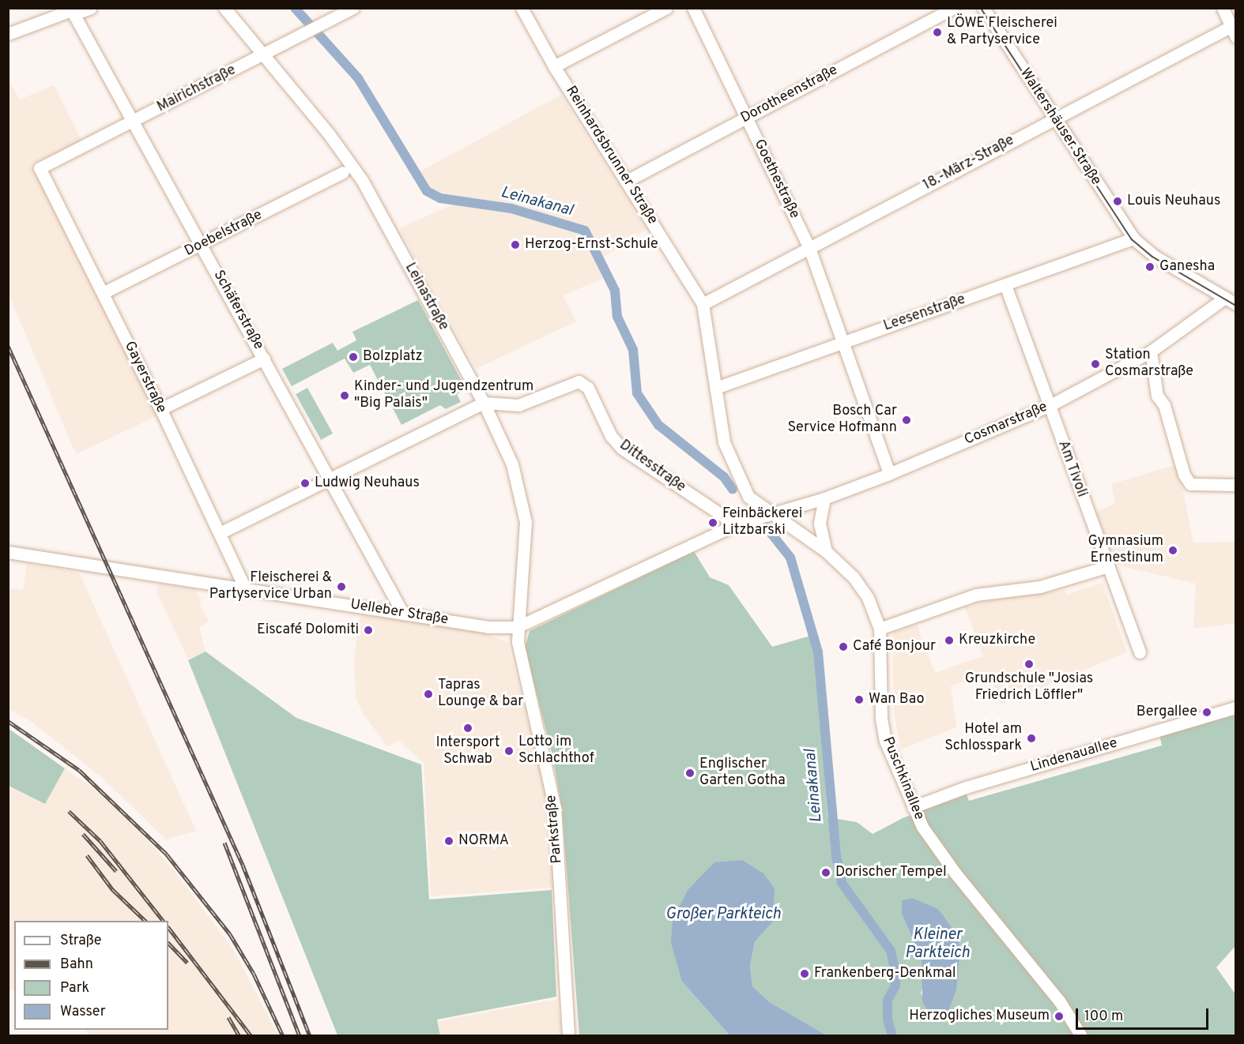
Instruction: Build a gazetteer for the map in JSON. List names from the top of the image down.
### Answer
{
  "streets": {
    "street": [
      "Mairichstraße",
      "Dorotheenstraße",
      "Waltershäuser Straße",
      "Reinhardsbrunner Straße",
      "18.-März-Straße",
      "Goethestraße",
      "Doebelstraße",
      "Leinastraße",
      "Schäferstraße",
      "Leesenstraße",
      "Gayerstraße",
      "Cosmarstraße",
      "Dittesstraße",
      "Am Tivoli",
      "Uelleber Straße",
      "Lindenauallee",
      "Puschkinallee",
      "Parkstraße"
    ]
  },
  "crossings": [
    ["Mairichstraße", "Leinastraße"],
    ["Mairichstraße", "Schäferstraße"],
    ["Mairichstraße", "Gayerstraße"],
    ["Dorotheenstraße", "Reinhardsbrunner Straße"],
    ["Dorotheenstraße", "Goethestraße"],
    ["Waltershäuser Straße", "18.-März-Straße"],
    ["Waltershäuser Straße", "Leesenstraße"],
    ["Waltershäuser Straße", "Cosmarstraße"],
    ["Reinhardsbrunner Straße", "18.-März-Straße"],
    ["Reinhardsbrunner Straße", "Leesenstraße"],
    ["Reinhardsbrunner Straße", "Cosmarstraße"],
    ["Reinhardsbrunner Straße", "Uelleber Straße"],
    ["Reinhardsbrunner Straße", "Puschkinallee"],
    ["18.-März-Straße", "Goethestraße"],
    ["Goethestraße", "Leesenstraße"],
    ["Goethestraße", "Cosmarstraße"],
    ["Doebelstraße", "Schäferstraße"],
    ["Doebelstraße", "Gayerstraße"],
    ["Leinastraße", "Dittesstraße"],
    ["Leinastraße", "Uelleber Straße"],
    ["Leinastraße", "Parkstraße"],
    ["Schäferstraße", "Uelleber Straße"],
    ["Leesenstraße", "Am Tivoli"],
    ["Gayerstraße", "Uelleber Straße"],
    ["Cosmarstraße", "Am Tivoli"],
    ["Cosmarstraße", "Uelleber Straße"],
    ["Cosmarstraße", "Puschkinallee"],
    ["Dittesstraße", "Uelleber Straße"],
    ["Uelleber Straße", "Puschkinallee"],
    ["Uelleber Straße", "Parkstraße"],
    ["Lindenauallee", "Puschkinallee"]
  ],
  "water": ["Leinakanal", "Großer Parkteich", "Kleiner Parkteich"],
  "places": [
    "LÖWE Fleischerei & Partyservice",
    "Louis Neuhaus",
    "Herzog-Ernst-Schule",
    "Ganesha",
    "Bolzplatz",
    "Station Cosmarstraße",
    "Kinder- und Jugendzentrum \"Big Palais\"",
    "Bosch Car Service Hofmann",
    "Ludwig Neuhaus",
    "Feinbäckerei Litzbarski",
    "Gymnasium Ernestinum",
    "Fleischerei & Partyservice Urban",
    "Eiscafé Dolomiti",
    "Kreuzkirche",
    "Café Bonjour",
    "Grundschule \"Josias Friedrich Löffler\"",
    "Tapras Lounge & bar",
    "Wan Bao",
    "Bergallee",
    "Intersport Schwab",
    "Hotel am Schlosspark",
    "Lotto im Schlachthof",
    "Englischer Garten Gotha",
    "NORMA",
    "Dorischer Tempel",
    "Frankenberg-Denkmal",
    "Herzogliches Museum"
  ],
  "legend": [
    "Straße",
    "Bahn",
    "Park",
    "Wasser"
  ],
  "scale_bar": "100 m"
}
